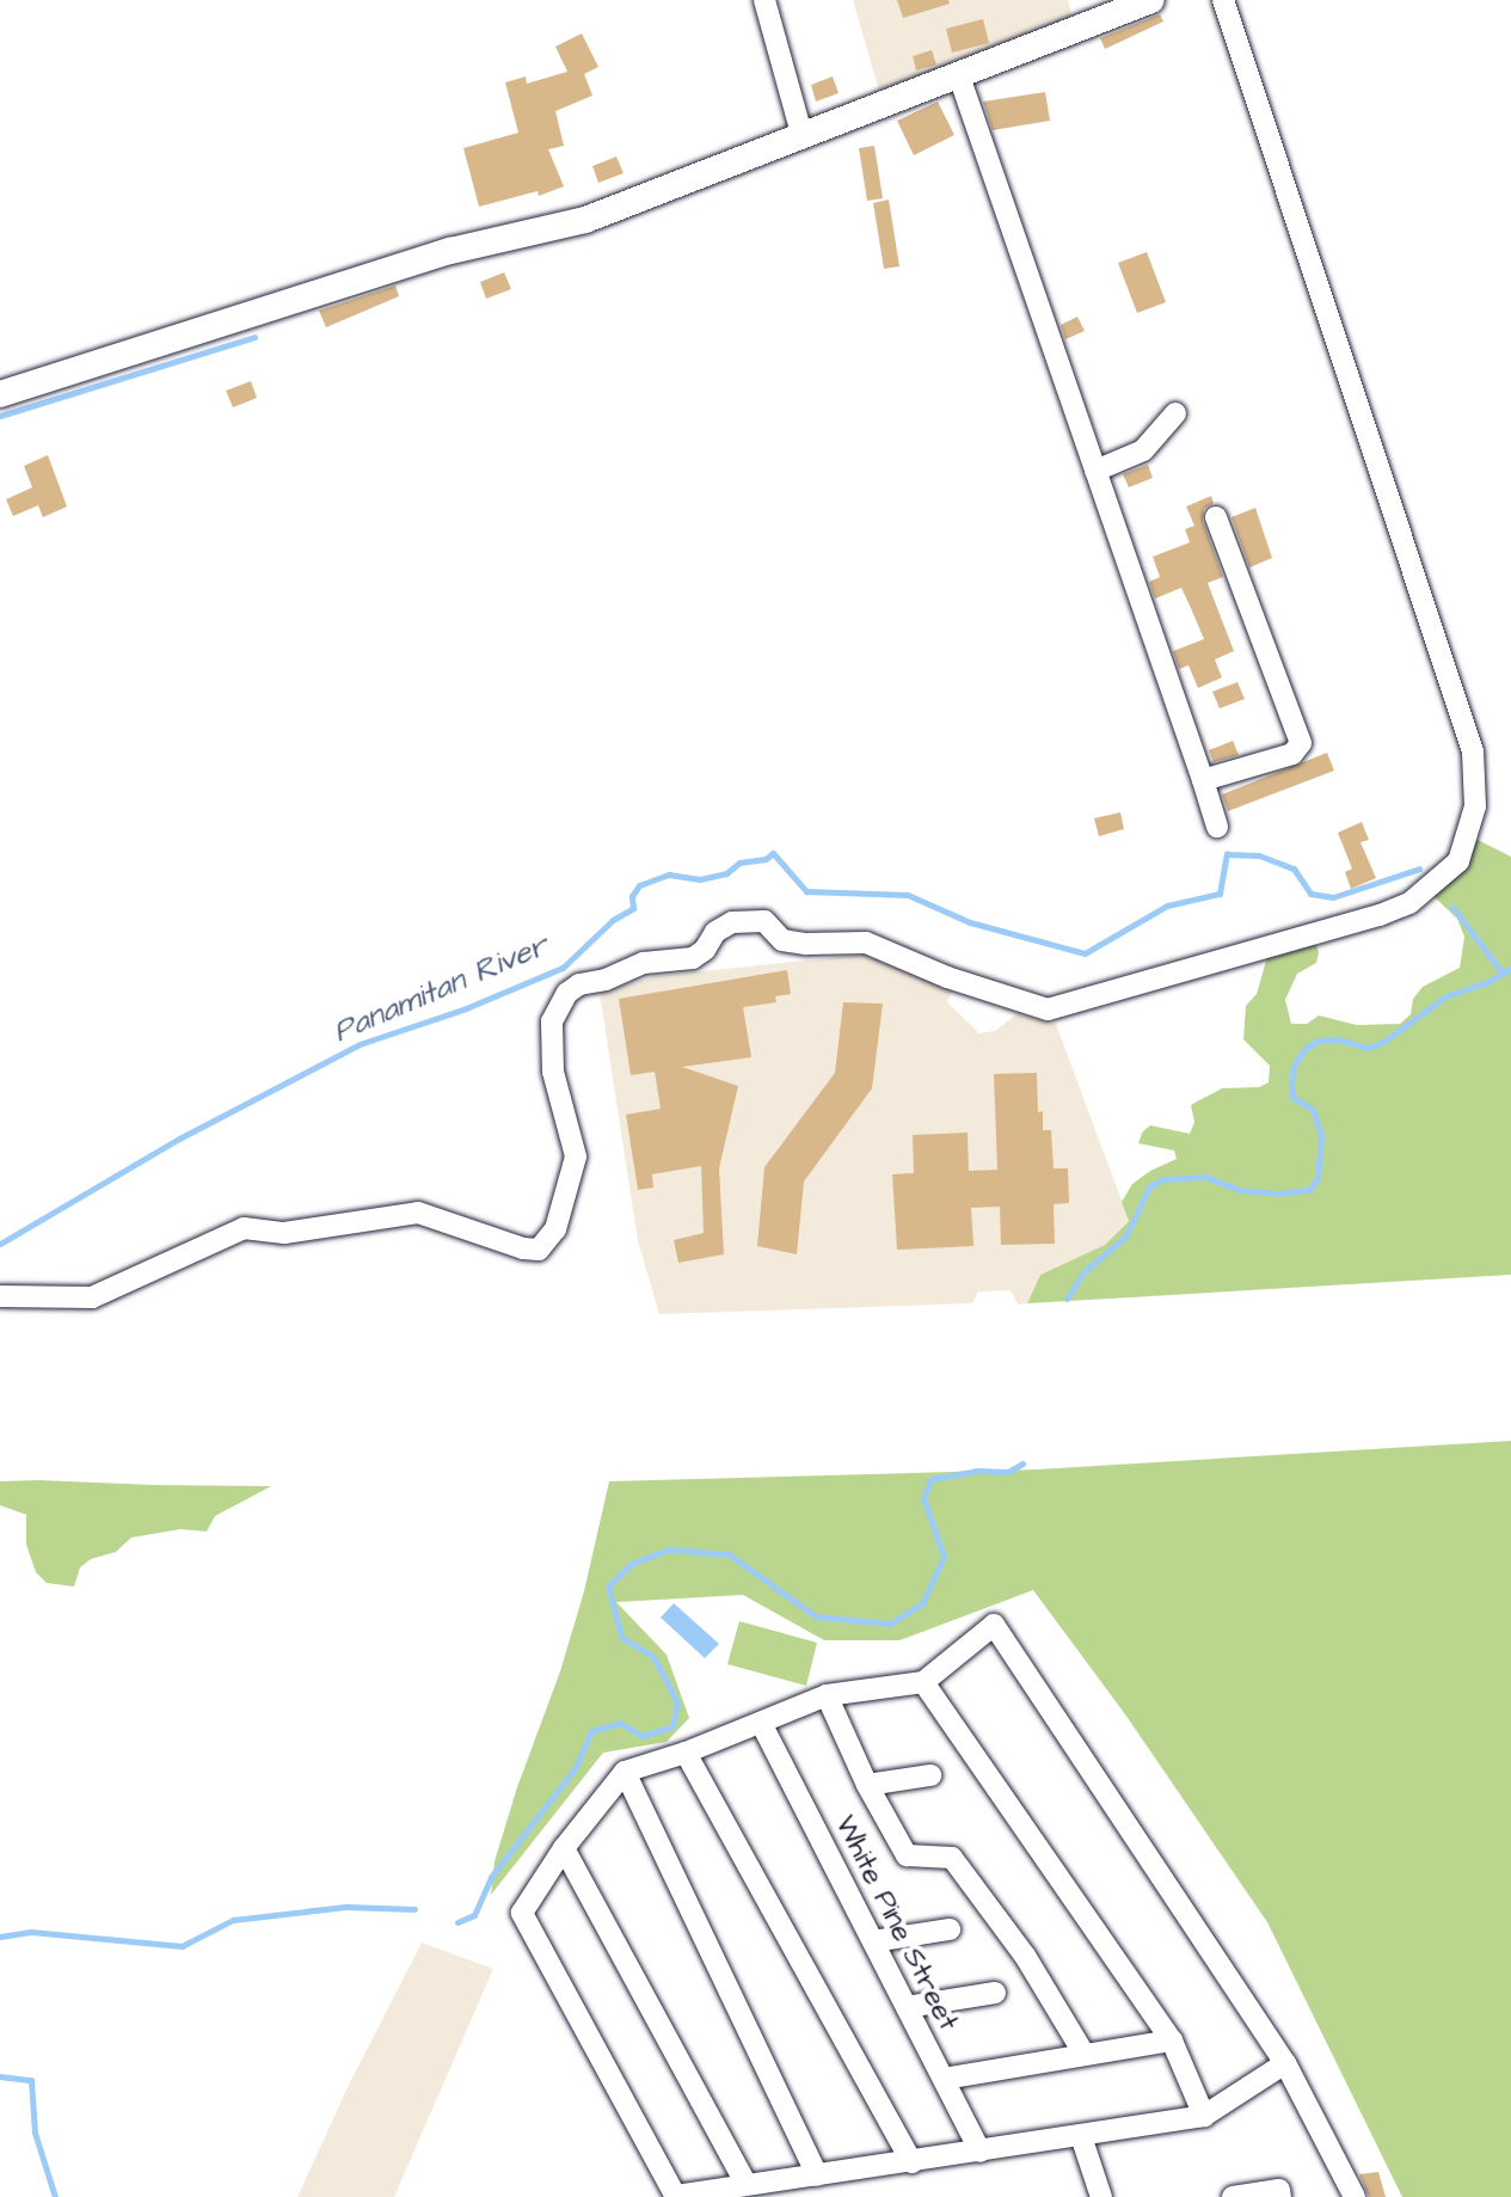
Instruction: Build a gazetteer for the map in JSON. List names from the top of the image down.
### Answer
{
  "streets": {
    "street": ["White Pine Street"]
  },
  "water": ["Panamitan River"]
}
